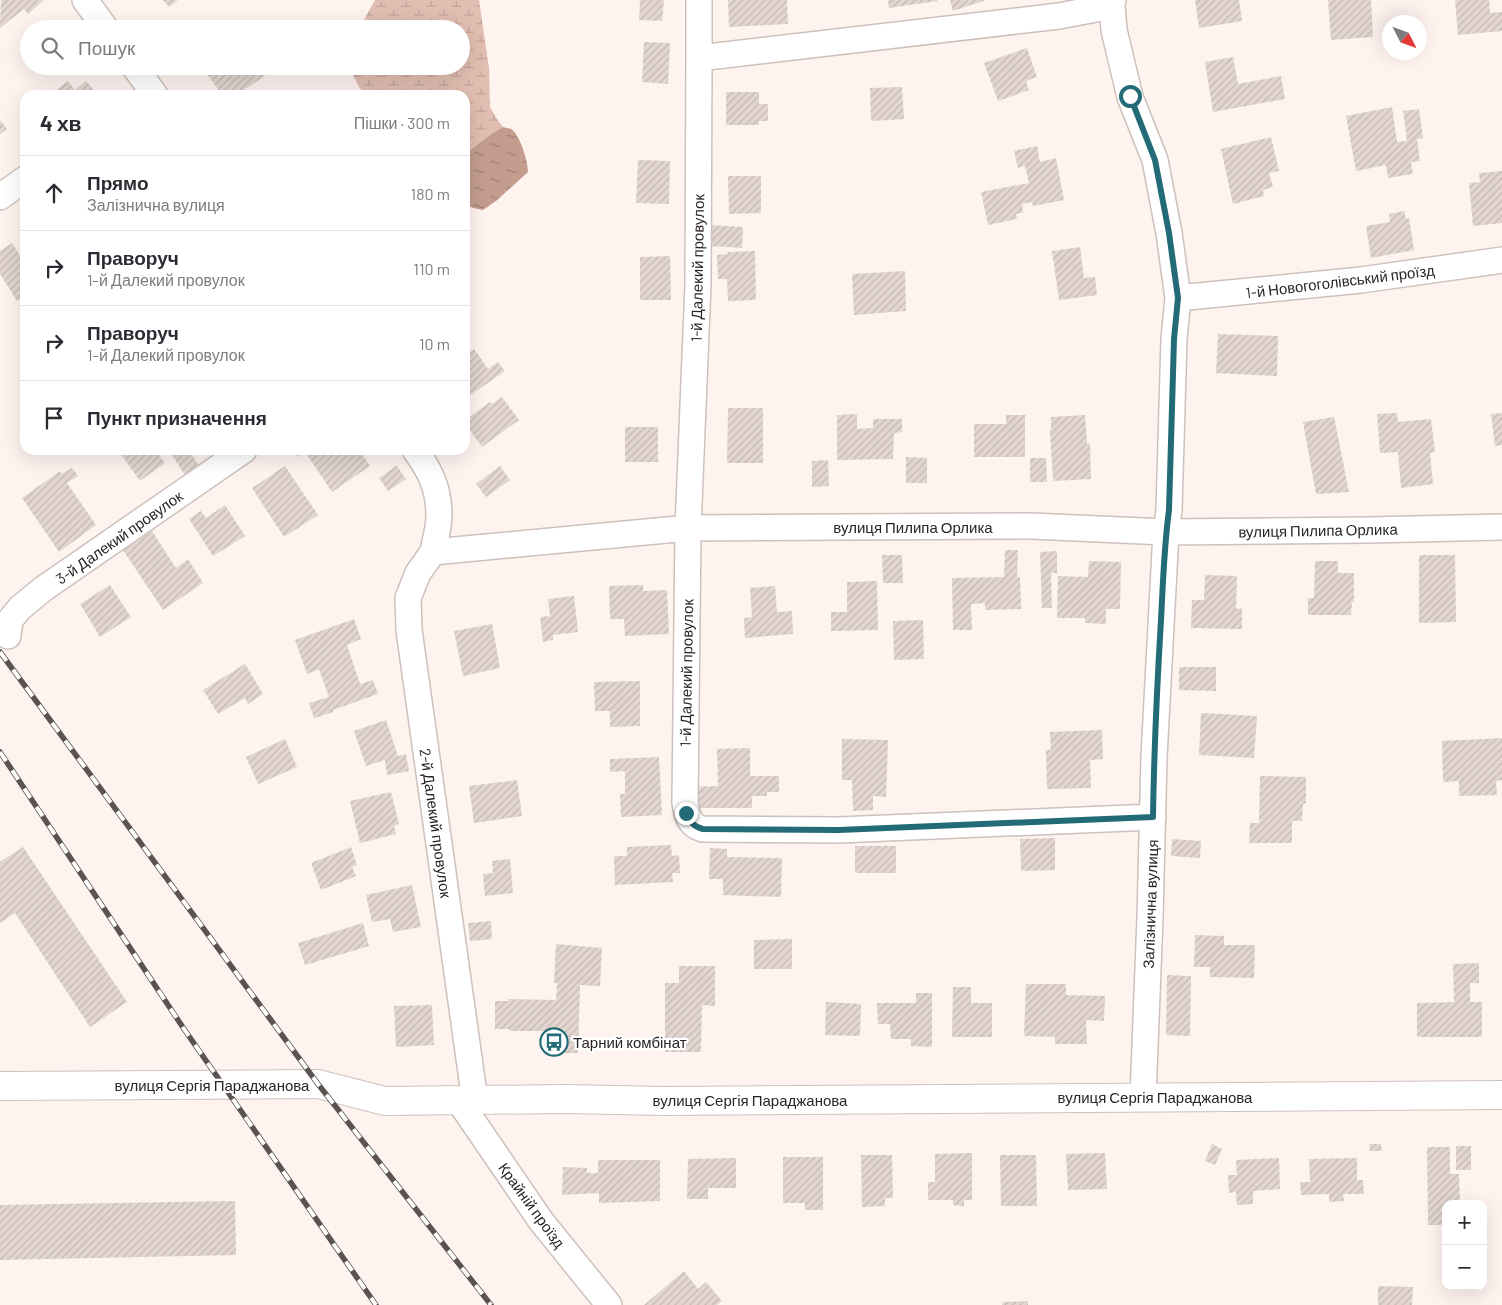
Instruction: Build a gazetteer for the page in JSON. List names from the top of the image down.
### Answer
{
  "streets": {
    "main road": ["вулиця Сергія Параджанова"],
    "street": [
      "1-й Далекий провулок",
      "1-й Новогоголівський проїзд",
      "вулиця Пилипа Орлика",
      "3-й Далекий провулок",
      "2-й Далекий провулок",
      "Залізнична вулиця",
      "Крайній проїзд"
    ]
  },
  "crossings": [
    ["1-й Далекий провулок", "вулиця Пилипа Орлика"],
    ["1-й Далекий провулок", "Залізнична вулиця"],
    ["1-й Новогоголівський проїзд", "Залізнична вулиця"],
    ["вулиця Пилипа Орлика", "2-й Далекий провулок"],
    ["вулиця Пилипа Орлика", "Залізнична вулиця"],
    ["2-й Далекий провулок", "вулиця Сергія Параджанова"],
    ["2-й Далекий провулок", "Крайній проїзд"],
    ["Залізнична вулиця", "вулиця Сергія Параджанова"],
    ["вулиця Сергія Параджанова", "Крайній проїзд"]
  ],
  "places": {
    "bus stop": ["Тарний комбінат"]
  },
  "north": "bottom right",
  "page": {
    "search": "Пошук",
    "heading": ["4 хв", "Пішки · 300 m"],
    "list": [
      ["Прямо", "Залізнична вулиця", "180 m"],
      ["Праворуч", "1-й Далекий провулок", "110 m"],
      ["Праворуч", "1-й Далекий провулок", "10 m"],
      "Пункт призначення"
    ],
    "map_buttons": ["+", "−"]
  }
}
